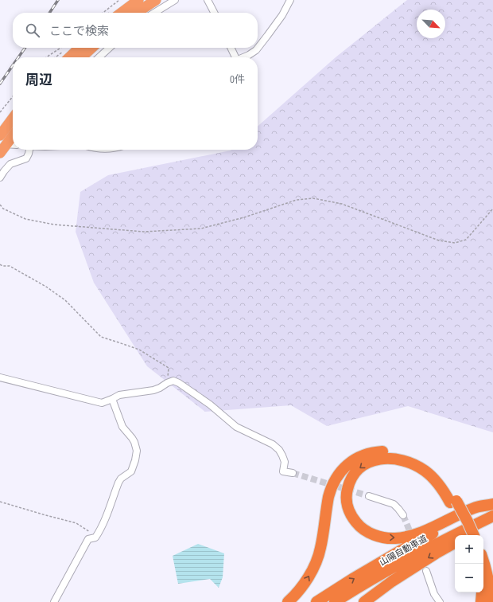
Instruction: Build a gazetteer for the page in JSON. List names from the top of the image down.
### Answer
{
  "streets": {
    "highway": ["山陽自動車道"]
  },
  "north": "bottom right",
  "page": {
    "search": "ここで検索",
    "heading": ["周辺", "0件"],
    "map_buttons": ["+", "−"]
  }
}
